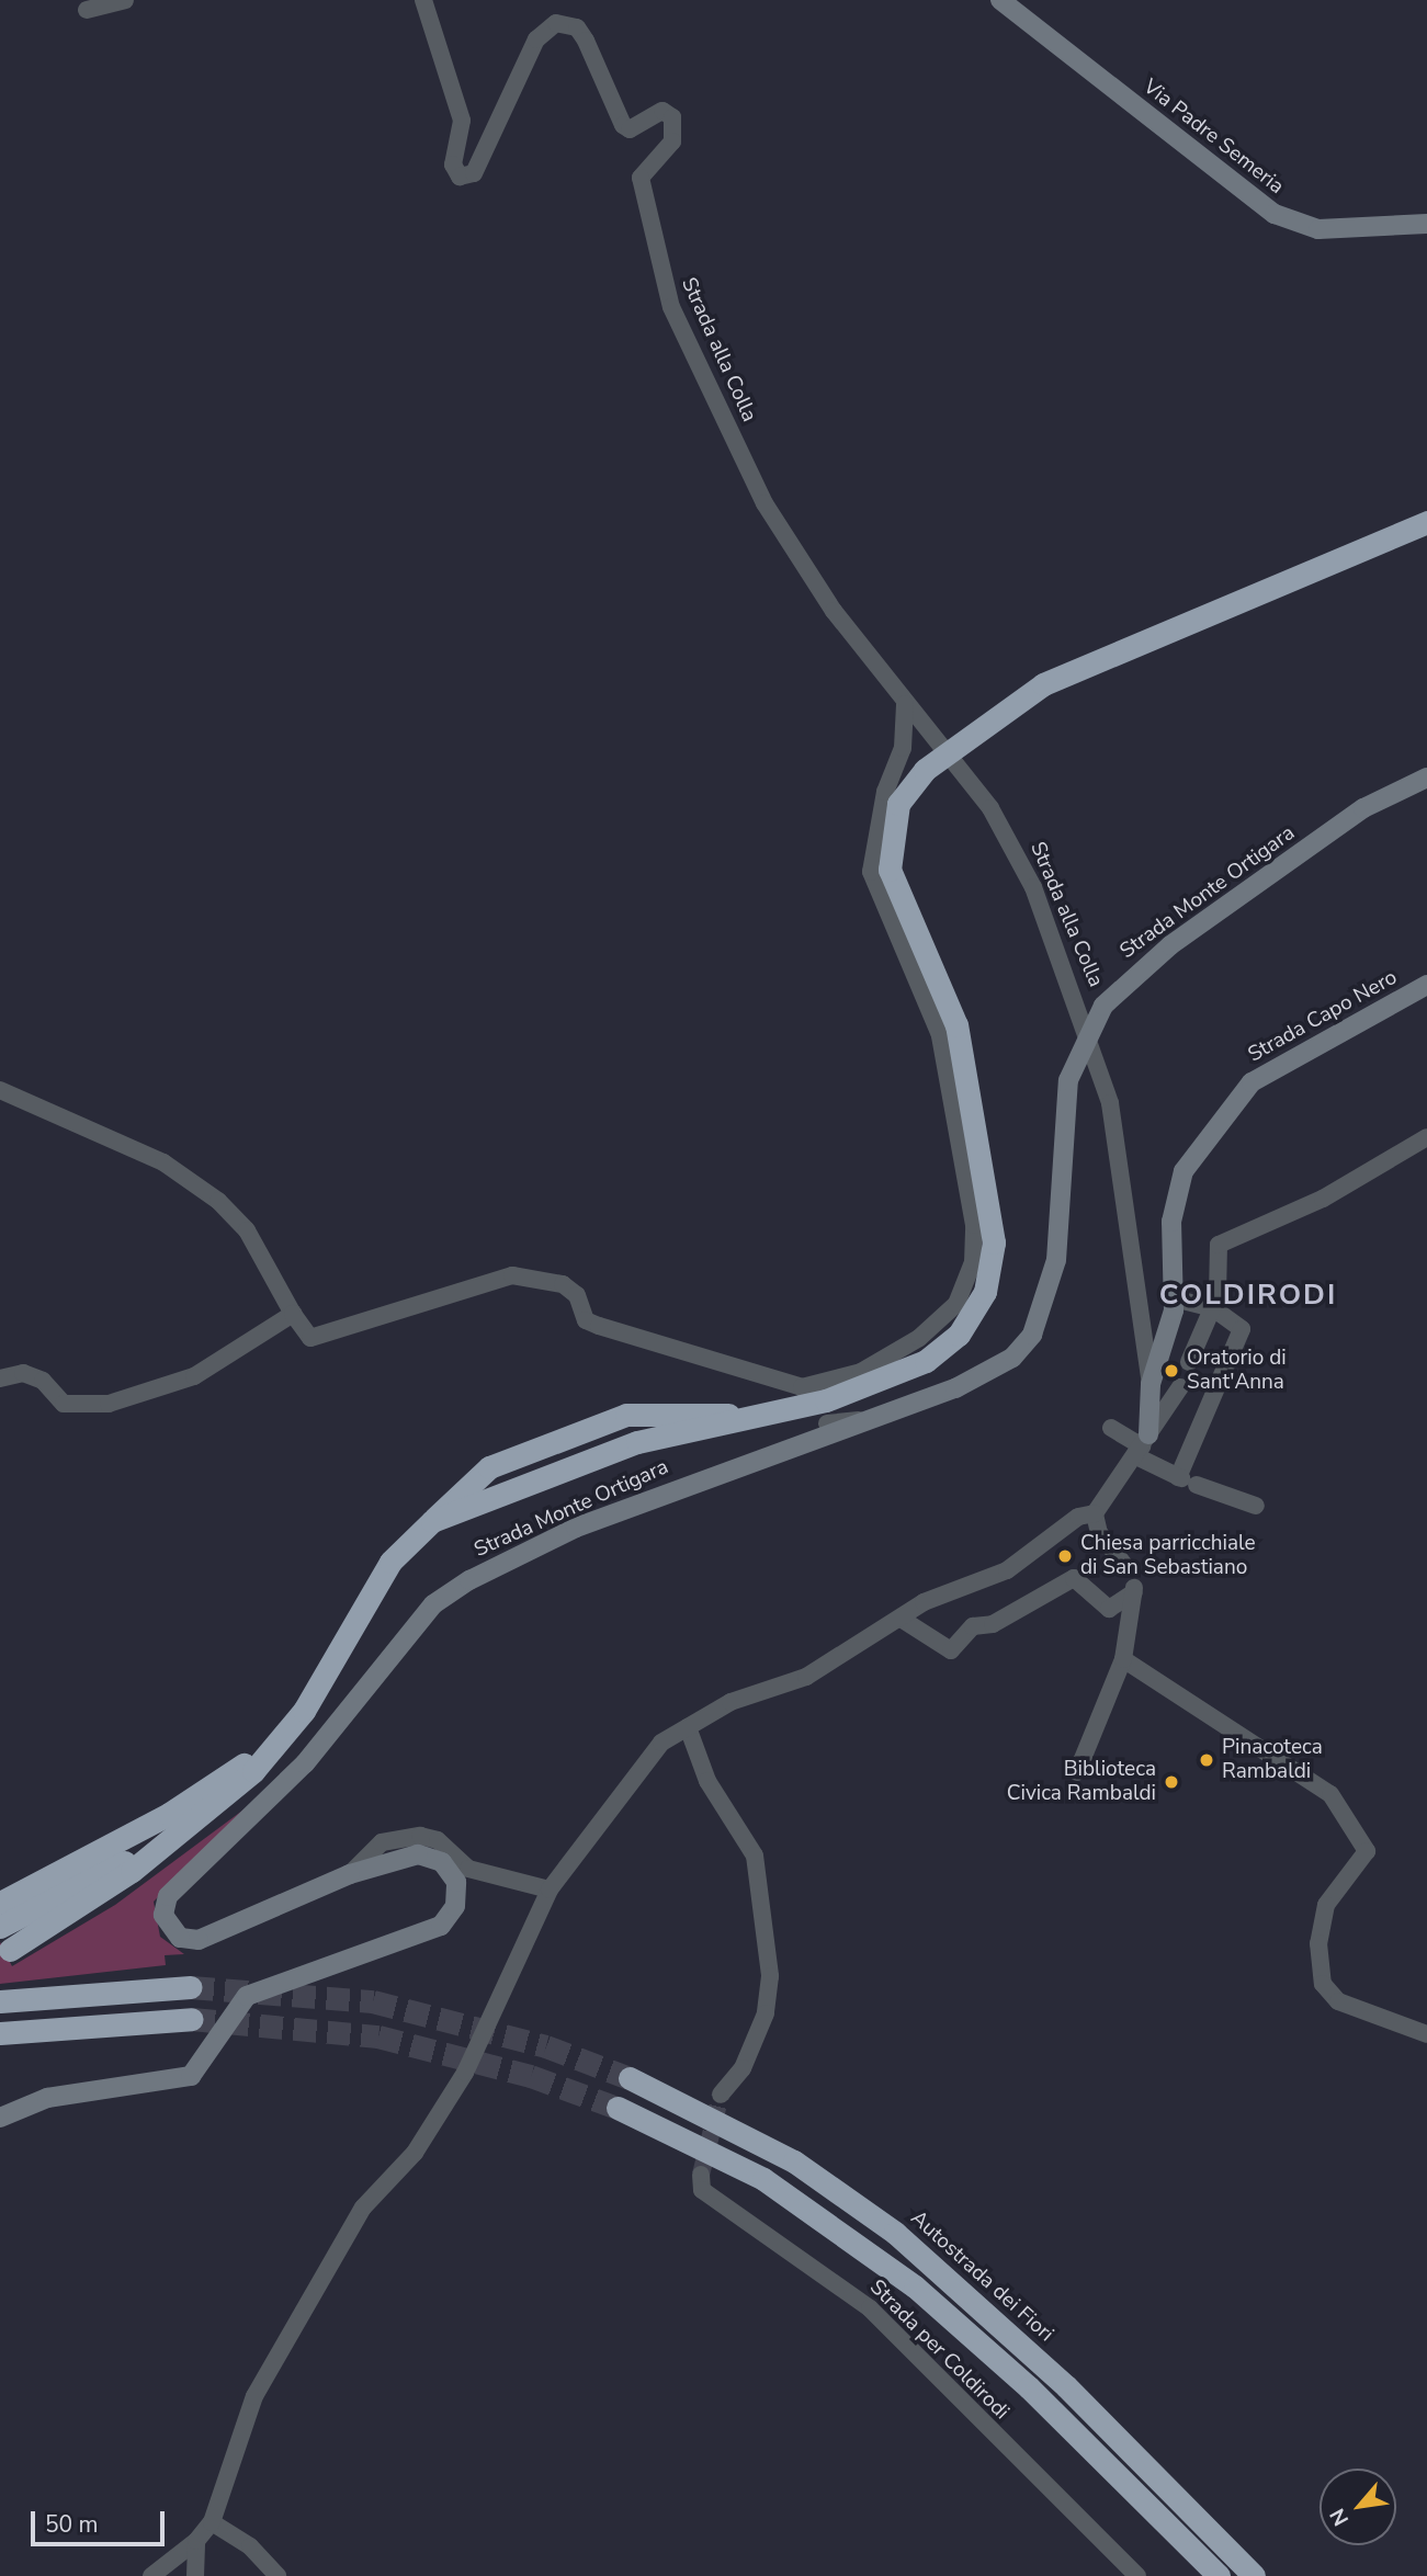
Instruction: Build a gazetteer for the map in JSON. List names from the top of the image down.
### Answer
{
  "streets": {
    "highway": ["Autostrada dei Fiori"],
    "main road": ["Via Padre Semeria", "Strada Monte Ortigara", "Strada Capo Nero"],
    "street": ["Strada alla Colla", "Strada per Coldirodi"]
  },
  "crossings": [
    ["Strada alla Colla", "Strada Monte Ortigara"],
    ["Strada alla Colla", "Strada Capo Nero"]
  ],
  "districts": ["COLDIRODI"],
  "places": [
    "Oratorio di Sant'Anna",
    "Chiesa parricchiale di San Sebastiano",
    "Pinacoteca Rambaldi",
    "Biblioteca Civica Rambaldi"
  ],
  "scale_bar": "50 m",
  "north": "bottom left"
}
